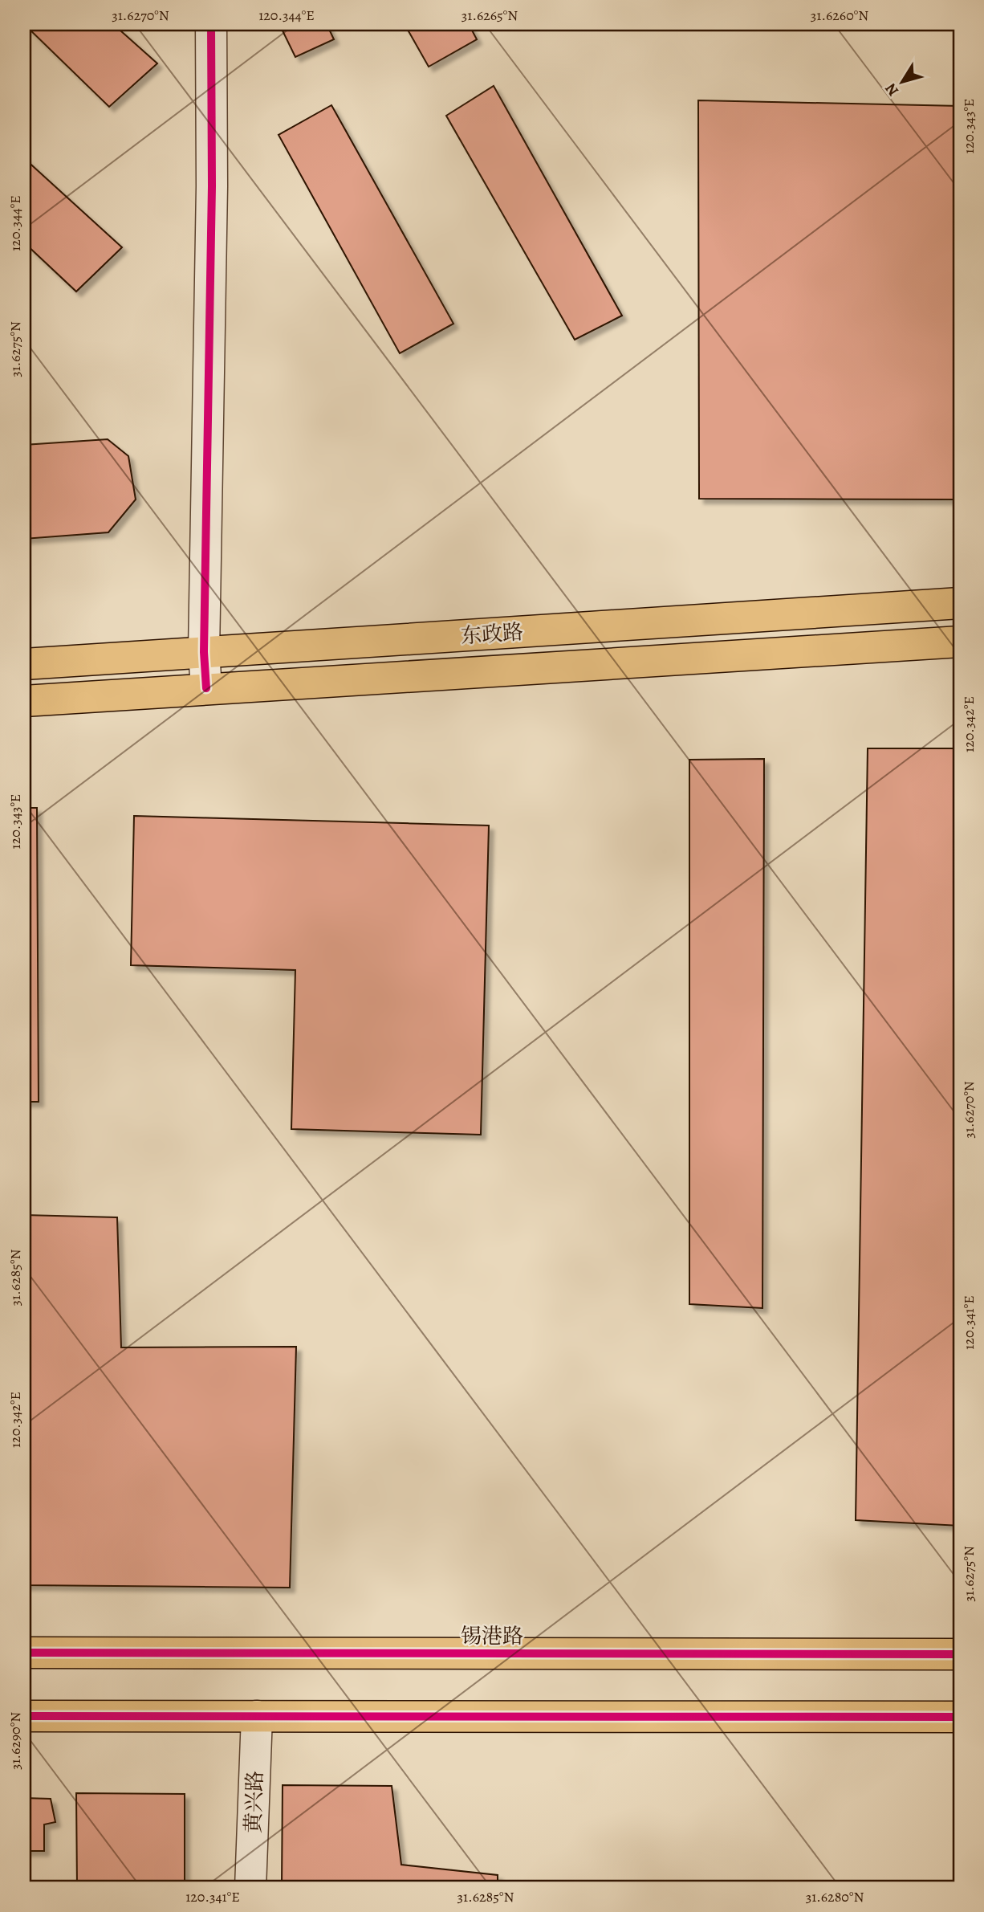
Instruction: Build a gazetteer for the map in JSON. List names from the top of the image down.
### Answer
{
  "streets": {
    "main road": ["东政路", "锡港路"],
    "street": ["黄兴路"]
  },
  "north": "bottom left",
  "coordinates": [
    "31.6270°N",
    "120.344°E",
    "31.6265°N",
    "31.6260°N",
    "120.343°E",
    "31.6275°N",
    "120.342°E",
    "31.6285°N",
    "120.341°E",
    "31.6290°N",
    "31.6280°N"
  ]
}
